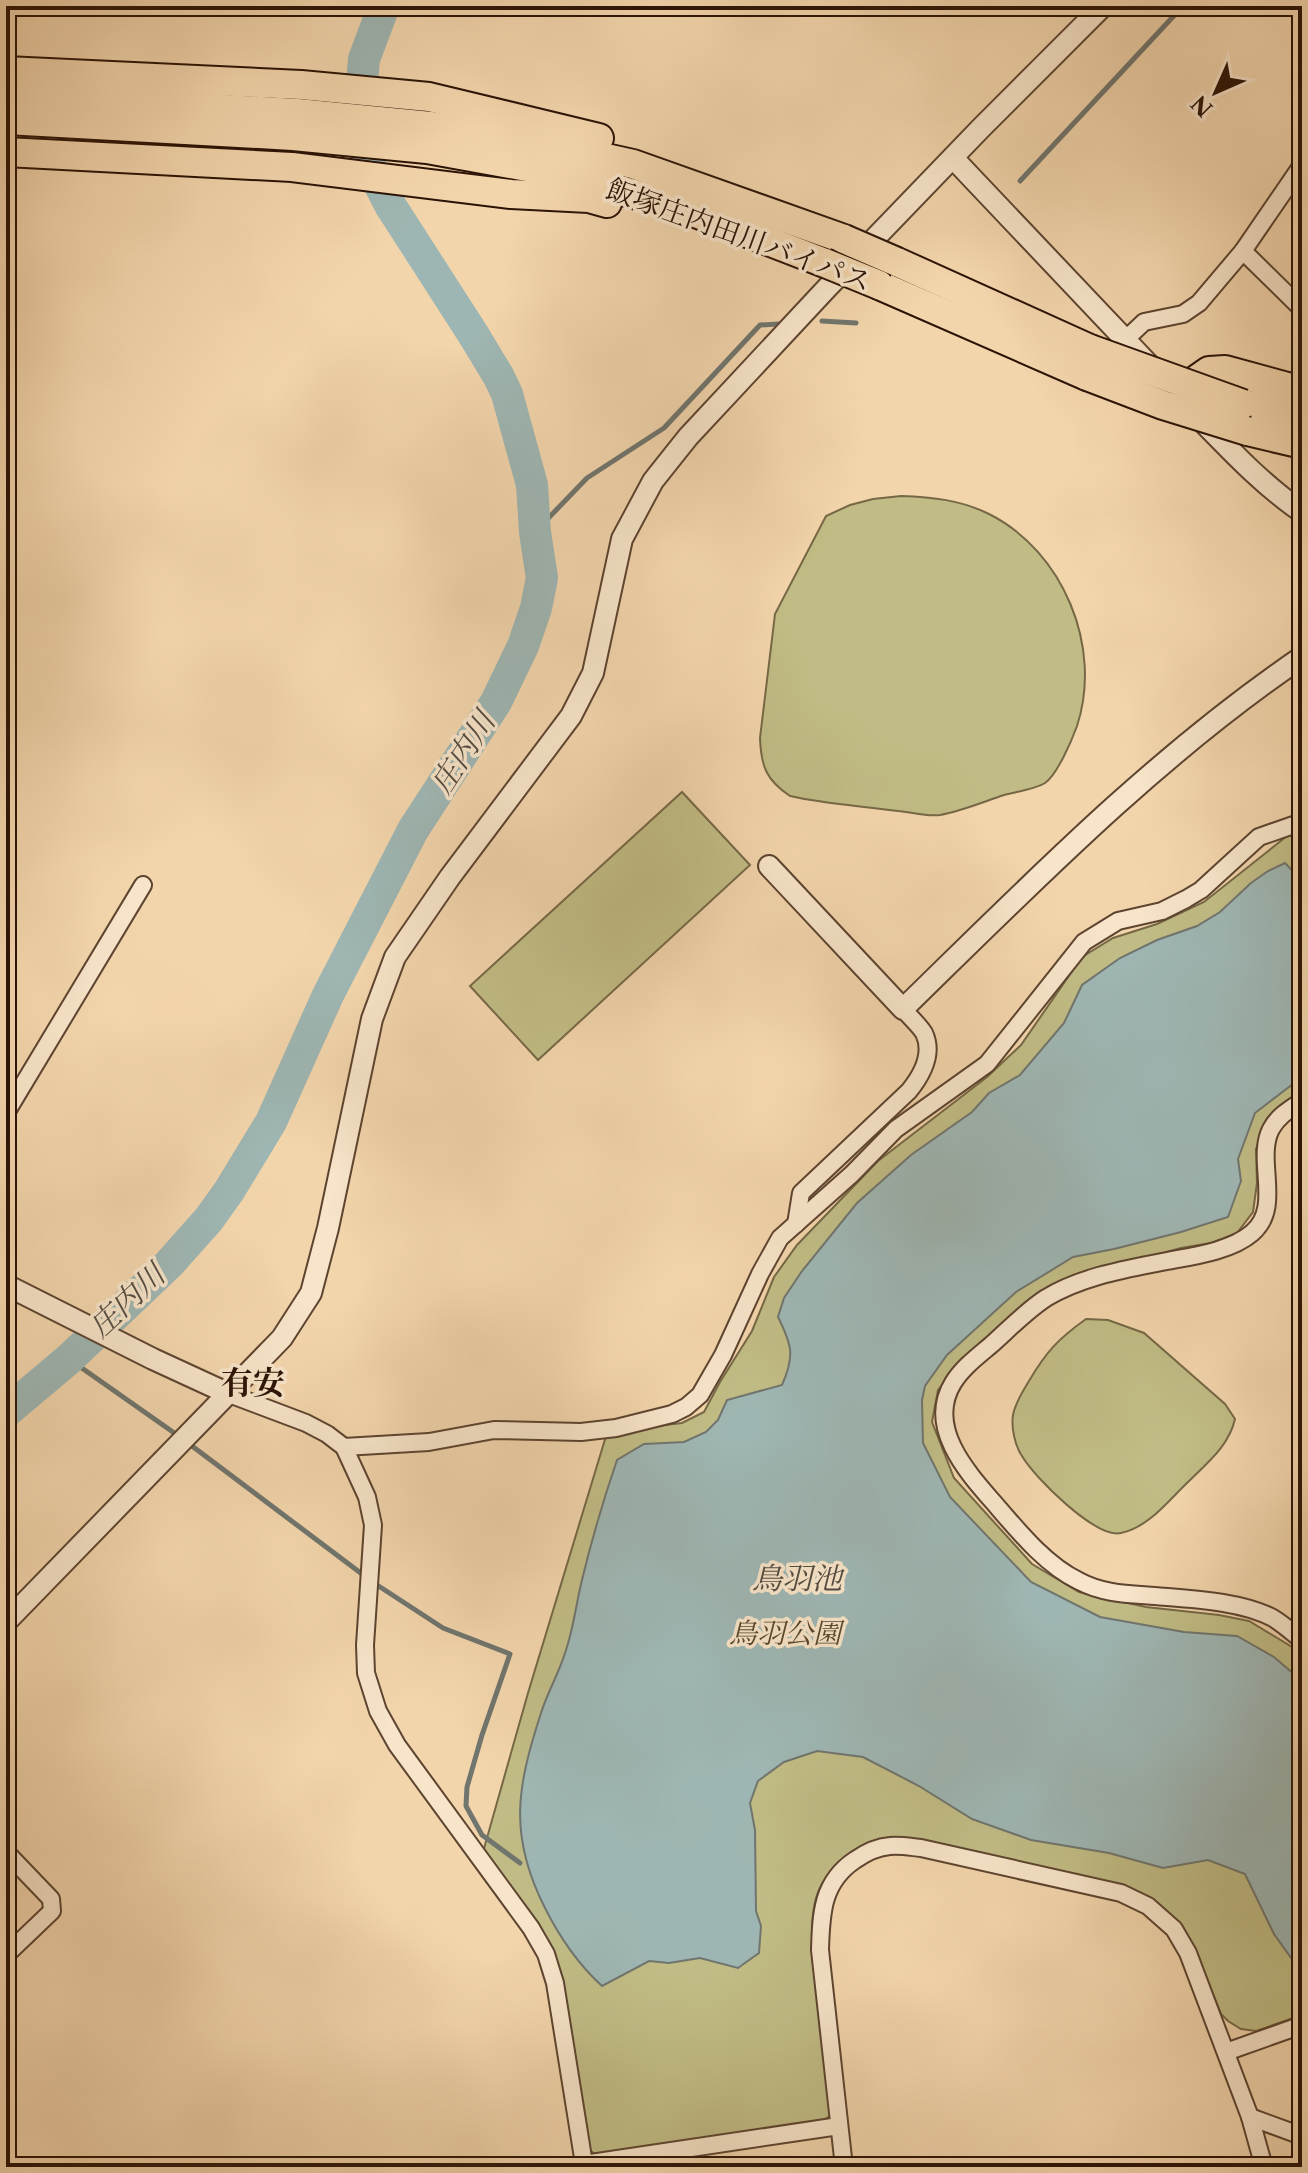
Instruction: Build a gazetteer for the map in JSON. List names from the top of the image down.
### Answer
{
  "streets": {
    "highway": ["飯塚庄内田川バイパス"]
  },
  "districts": ["有安"],
  "water": ["庄内川", "鳥羽池"],
  "parks": ["鳥羽公園"],
  "north": "bottom left"
}
